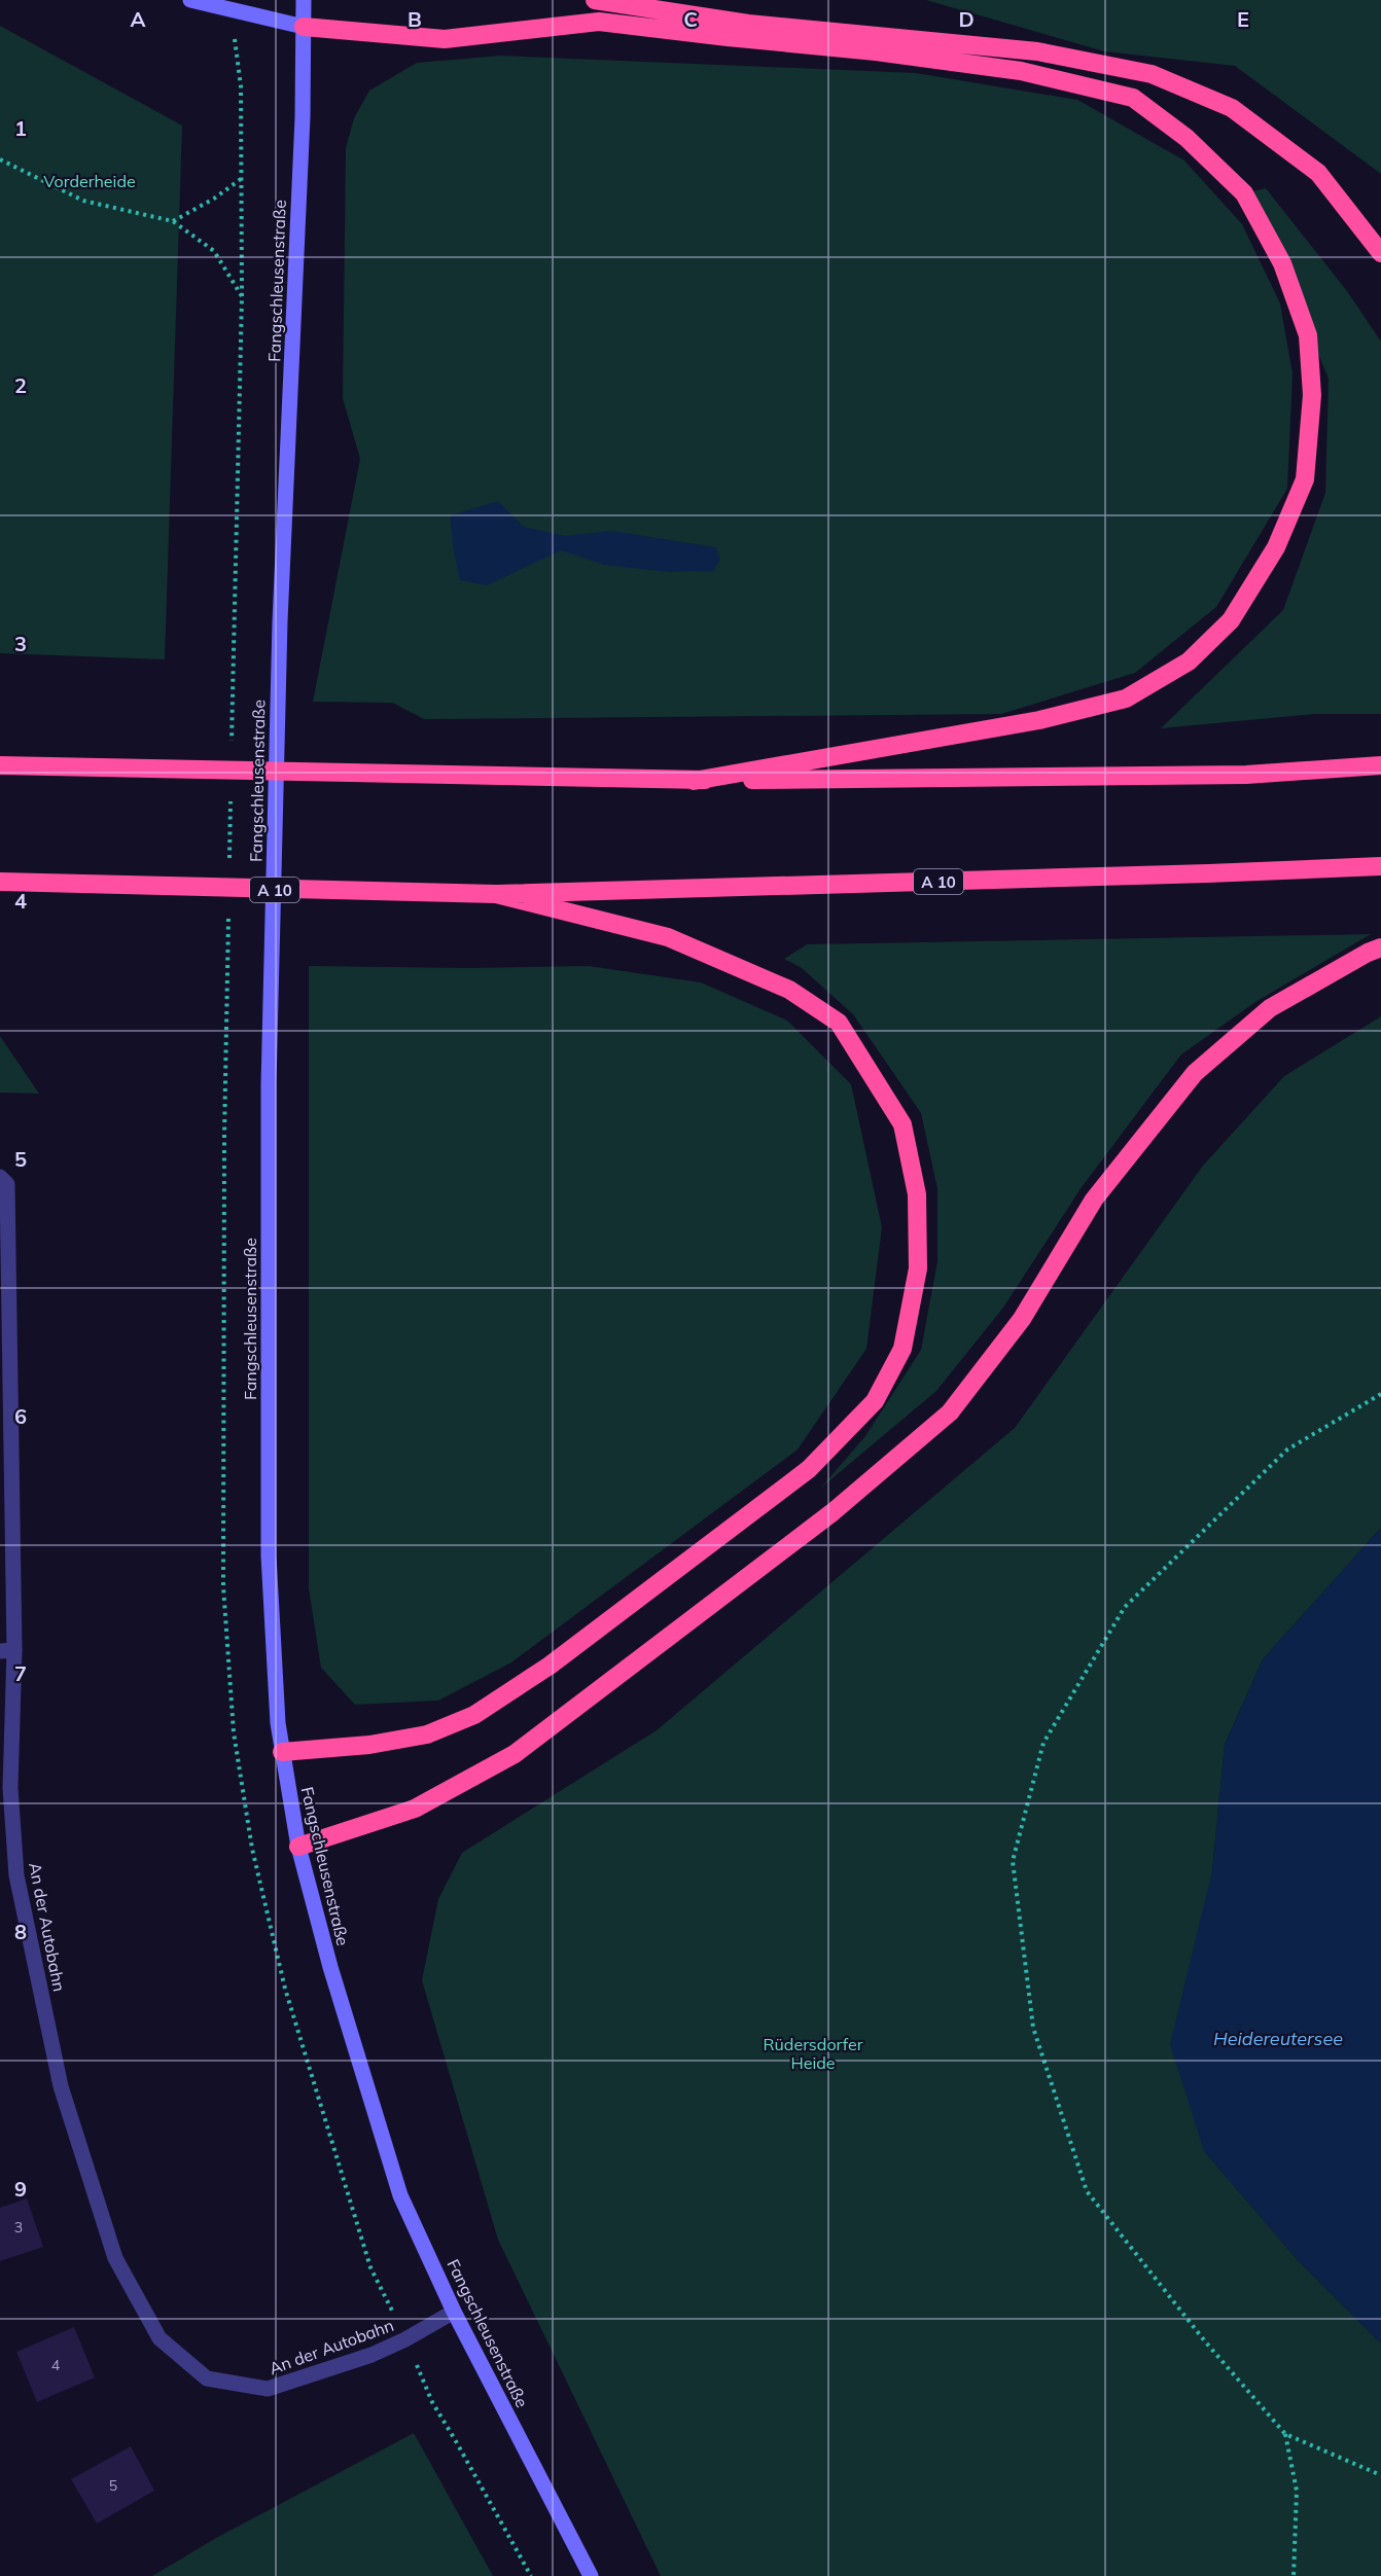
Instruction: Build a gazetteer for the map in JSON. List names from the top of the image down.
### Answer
{
  "streets": {
    "highway": ["A 10"],
    "main road": ["Fangschleusenstraße"],
    "street": ["An der Autobahn"]
  },
  "crossings": [
    ["Fangschleusenstraße", "An der Autobahn"]
  ],
  "water": ["Heidereutersee"],
  "parks": ["Vorderheide", "Rüdersdorfer Heide"],
  "house_numbers": ["3", "4", "5"],
  "grid": {
    "columns": [
      "A",
      "B",
      "C",
      "D",
      "E"
    ],
    "rows": [
      "1",
      "2",
      "3",
      "4",
      "5",
      "6",
      "7",
      "8",
      "9"
    ]
  }
}
